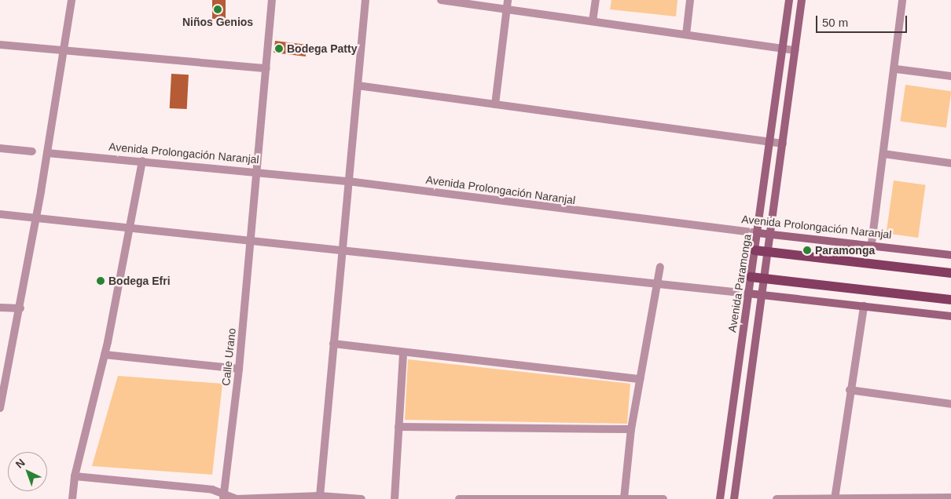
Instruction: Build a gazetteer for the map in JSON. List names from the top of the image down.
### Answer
{
  "streets": {
    "street": ["Avenida Prolongación Naranjal", "Avenida Paramonga", "Calle Urano"]
  },
  "crossings": [
    ["Avenida Prolongación Naranjal", "Avenida Paramonga"],
    ["Avenida Prolongación Naranjal", "Calle Urano"]
  ],
  "places": [
    "Niños Genios",
    "Bodega Patty",
    "Paramonga",
    "Bodega Efri"
  ],
  "scale_bar": "50 m",
  "north": "top left"
}
